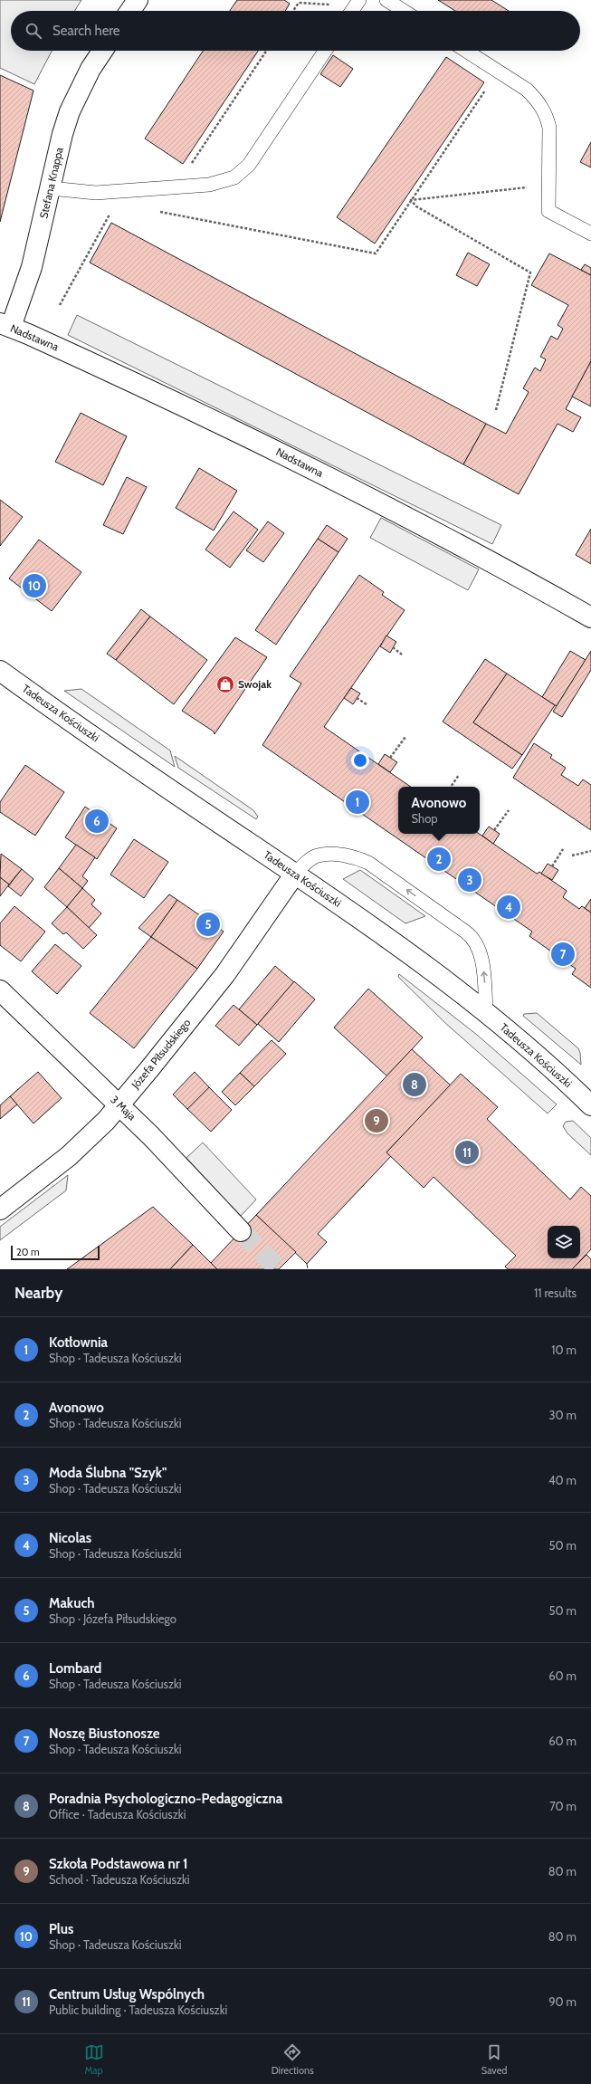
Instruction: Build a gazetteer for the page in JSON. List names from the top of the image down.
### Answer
{
  "streets": {
    "street": [
      "Stefana Knappa",
      "Nadstawna",
      "Tadeusza Kościuszki",
      "Józefa Piłsudskiego",
      "3 Maja"
    ]
  },
  "crossings": [
    ["Stefana Knappa", "Nadstawna"],
    ["Tadeusza Kościuszki", "Józefa Piłsudskiego"],
    ["Józefa Piłsudskiego", "3 Maja"]
  ],
  "places": {
    "shop": ["Swojak"]
  },
  "scale_bar": "20 m",
  "page": {
    "search": "Search here",
    "pins": [
      "10",
      "1",
      "6",
      "2",
      "3",
      "4",
      "5",
      "7",
      "8",
      "9",
      "11"
    ],
    "popup": ["Avonowo", "Shop"],
    "scale": "20 m",
    "heading": ["Nearby", "11 results"],
    "list": [
      {
        "mark": "1",
        "name": "Kotłownia",
        "note": "Shop · Tadeusza Kościuszki",
        "value": "10 m"
      },
      {
        "mark": "2",
        "name": "Avonowo",
        "note": "Shop · Tadeusza Kościuszki",
        "value": "30 m"
      },
      {
        "mark": "3",
        "name": "Moda Ślubna \"Szyk\"",
        "note": "Shop · Tadeusza Kościuszki",
        "value": "40 m"
      },
      {
        "mark": "4",
        "name": "Nicolas",
        "note": "Shop · Tadeusza Kościuszki",
        "value": "50 m"
      },
      {
        "mark": "5",
        "name": "Makuch",
        "note": "Shop · Józefa Piłsudskiego",
        "value": "50 m"
      },
      {
        "mark": "6",
        "name": "Lombard",
        "note": "Shop · Tadeusza Kościuszki",
        "value": "60 m"
      },
      {
        "mark": "7",
        "name": "Noszę Biustonosze",
        "note": "Shop · Tadeusza Kościuszki",
        "value": "60 m"
      },
      {
        "mark": "8",
        "name": "Poradnia Psychologiczno-Pedagogiczna",
        "note": "Office · Tadeusza Kościuszki",
        "value": "70 m"
      },
      {
        "mark": "9",
        "name": "Szkoła Podstawowa nr 1",
        "note": "School · Tadeusza Kościuszki",
        "value": "80 m"
      },
      {
        "mark": "10",
        "name": "Plus",
        "note": "Shop · Tadeusza Kościuszki",
        "value": "80 m"
      },
      {
        "mark": "11",
        "name": "Centrum Usług Wspólnych",
        "note": "Public building · Tadeusza Kościuszki",
        "value": "90 m"
      }
    ],
    "nav": ["Map", "Directions", "Saved"]
  }
}
